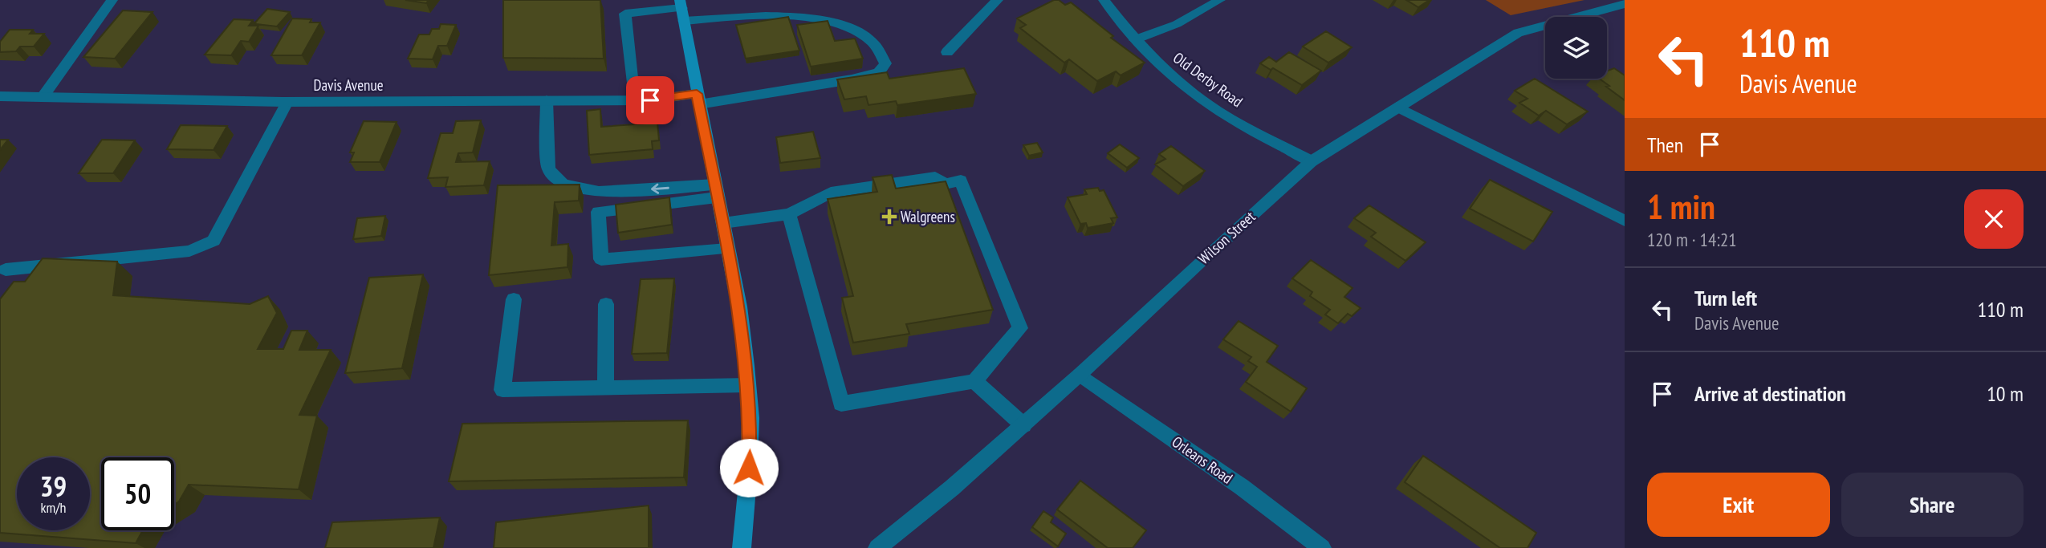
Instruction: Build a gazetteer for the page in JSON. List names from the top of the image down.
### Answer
{
  "streets": {
    "street": [
      "Old Derby Road",
      "Davis Avenue",
      "Wilson Street",
      "Orleans Road"
    ]
  },
  "crossings": [
    ["Old Derby Road", "Wilson Street"],
    ["Wilson Street", "Orleans Road"]
  ],
  "places": {
    "health": ["Walgreens"]
  },
  "page": {
    "turn": ["110 m", "Davis Avenue"],
    "then": "Then",
    "heading": ["1 min", "120 m · 14:21"],
    "list": [
      {
        "name": "Turn left",
        "note": "Davis Avenue",
        "value": "110 m"
      },
      {
        "name": "Arrive at destination",
        "value": "10 m"
      }
    ],
    "speed": "39 km/h",
    "limit": "50",
    "buttons": ["Exit", "Share"]
  }
}
